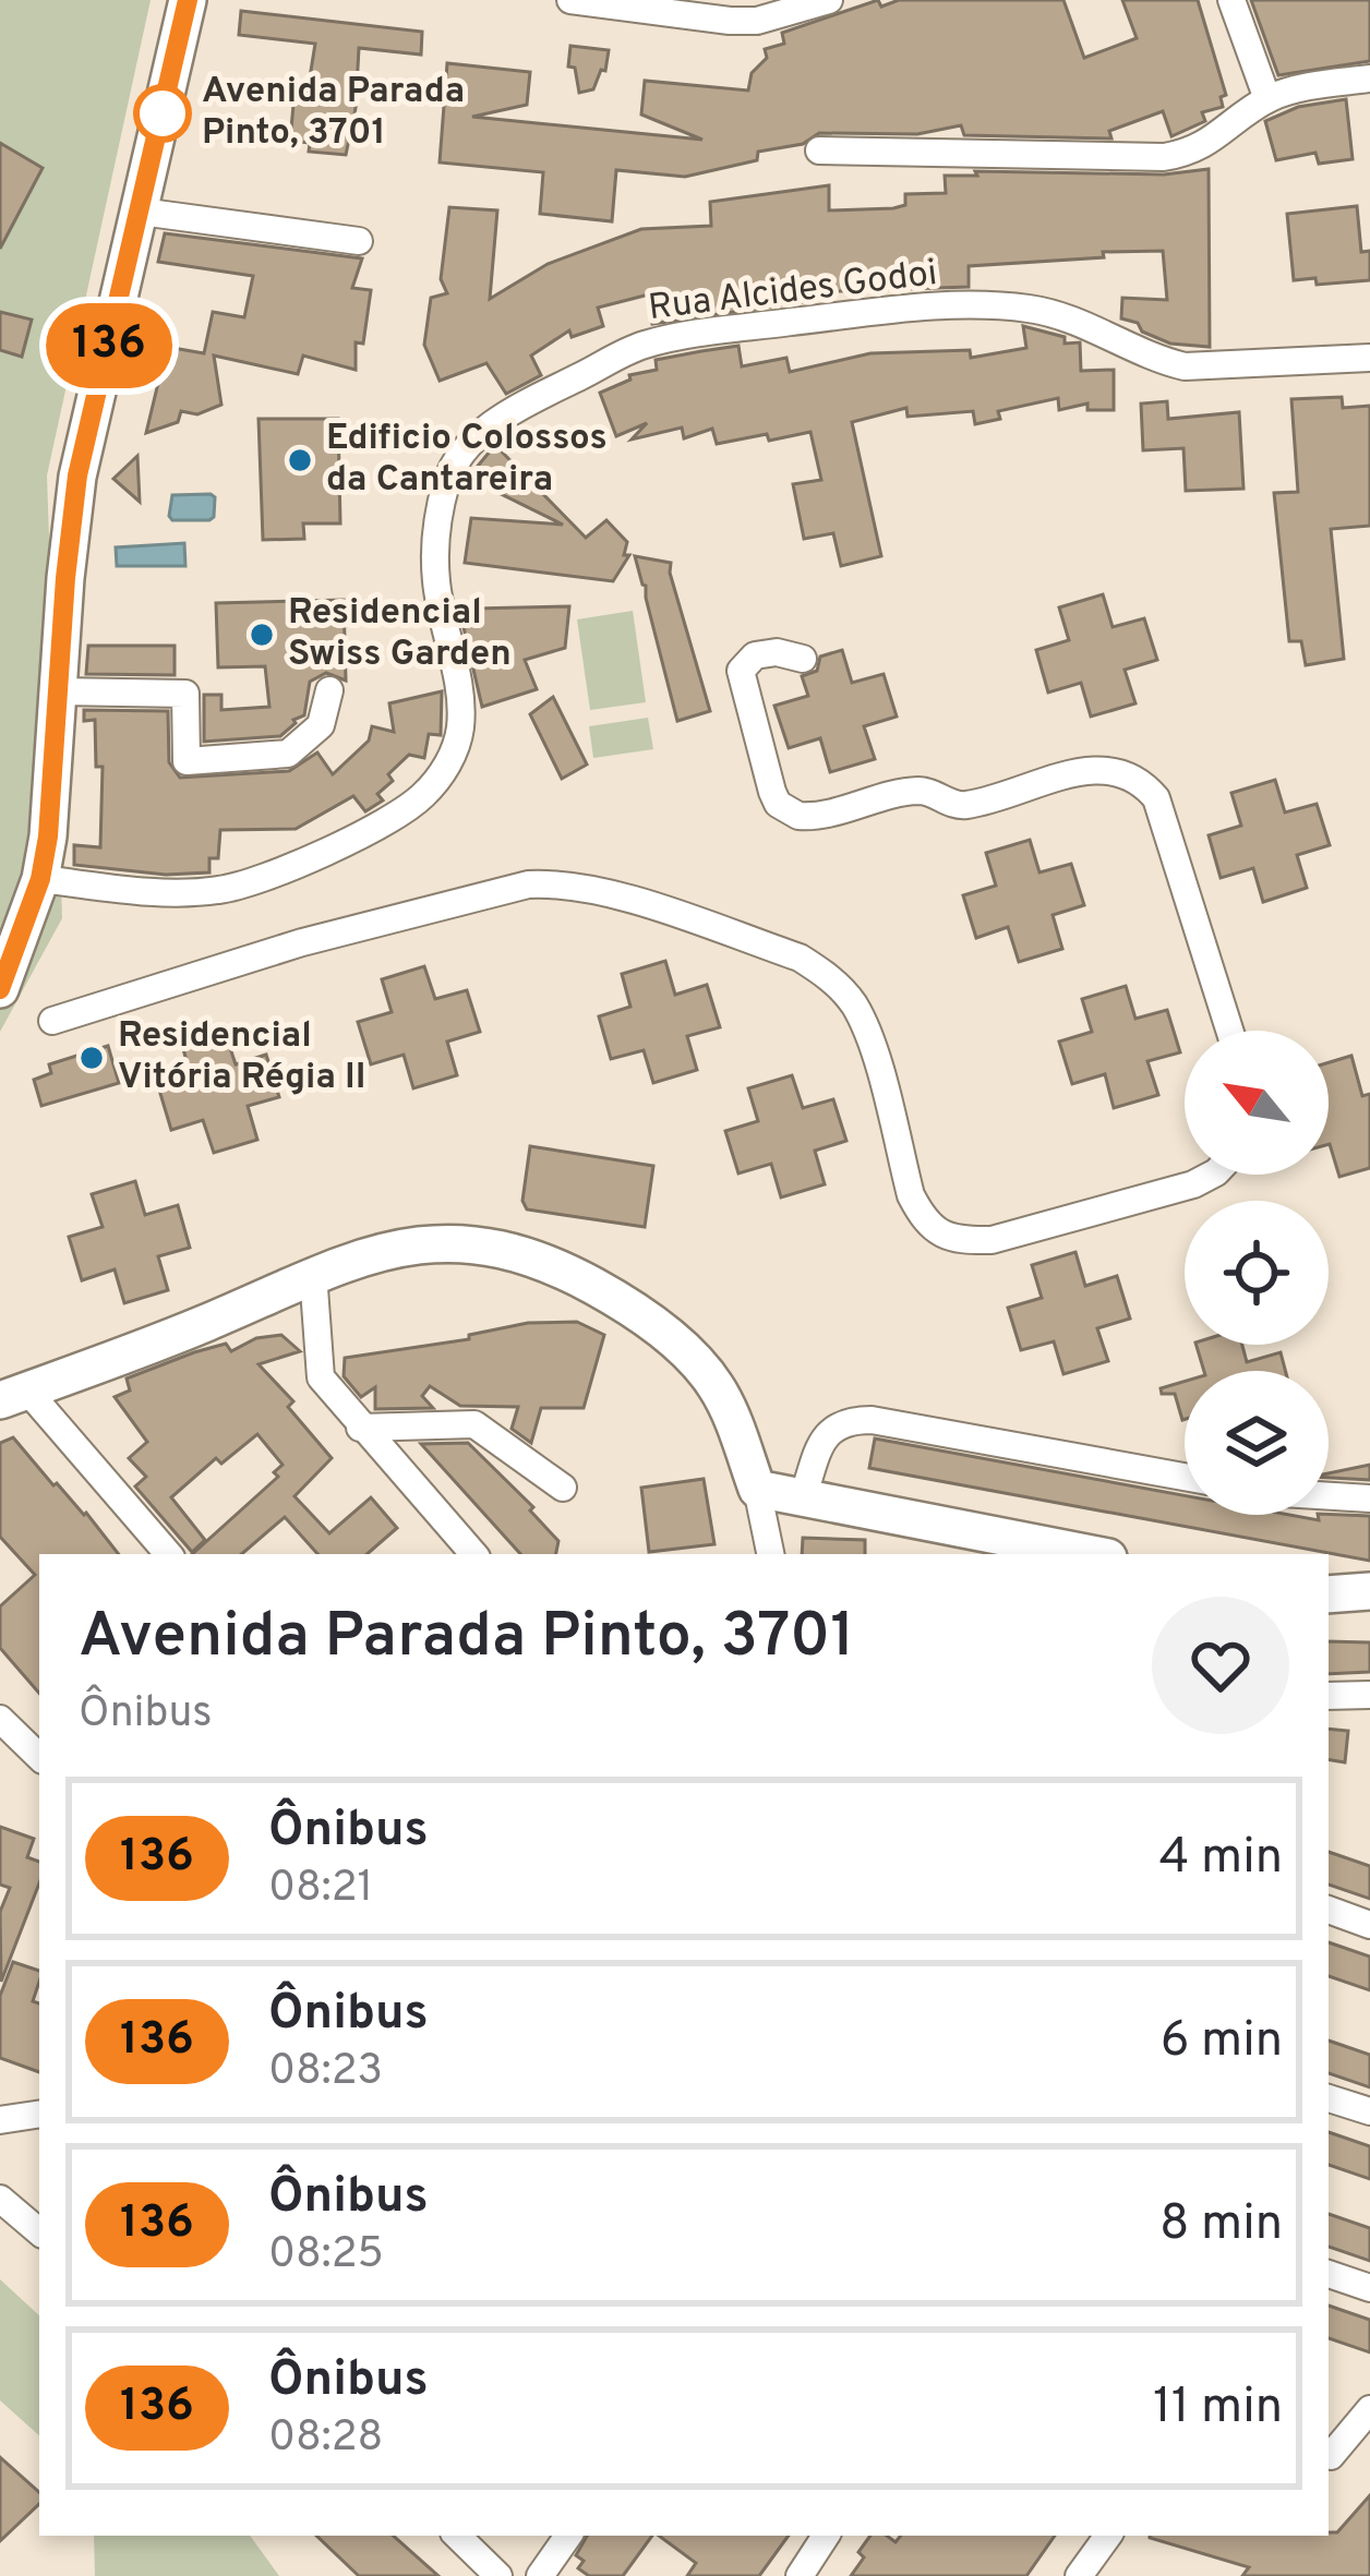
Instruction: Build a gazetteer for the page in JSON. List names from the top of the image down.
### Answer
{
  "streets": {
    "street": ["Rua Alcides Godoi"]
  },
  "places": [
    "Avenida Parada Pinto, 3701",
    "Edificio Colossos da Cantareira",
    "Residencial Swiss Garden",
    "Residencial Vitória Régia II"
  ],
  "lines": ["bus line 136"],
  "north": "top left",
  "page": {
    "on_map": "136",
    "heading": ["Avenida Parada Pinto, 3701", "Ônibus"],
    "list": [
      {
        "mark": "136",
        "name": "Ônibus",
        "note": "08:21",
        "value": "4 min"
      },
      {
        "mark": "136",
        "name": "Ônibus",
        "note": "08:23",
        "value": "6 min"
      },
      {
        "mark": "136",
        "name": "Ônibus",
        "note": "08:25",
        "value": "8 min"
      },
      {
        "mark": "136",
        "name": "Ônibus",
        "note": "08:28",
        "value": "11 min"
      }
    ]
  }
}
